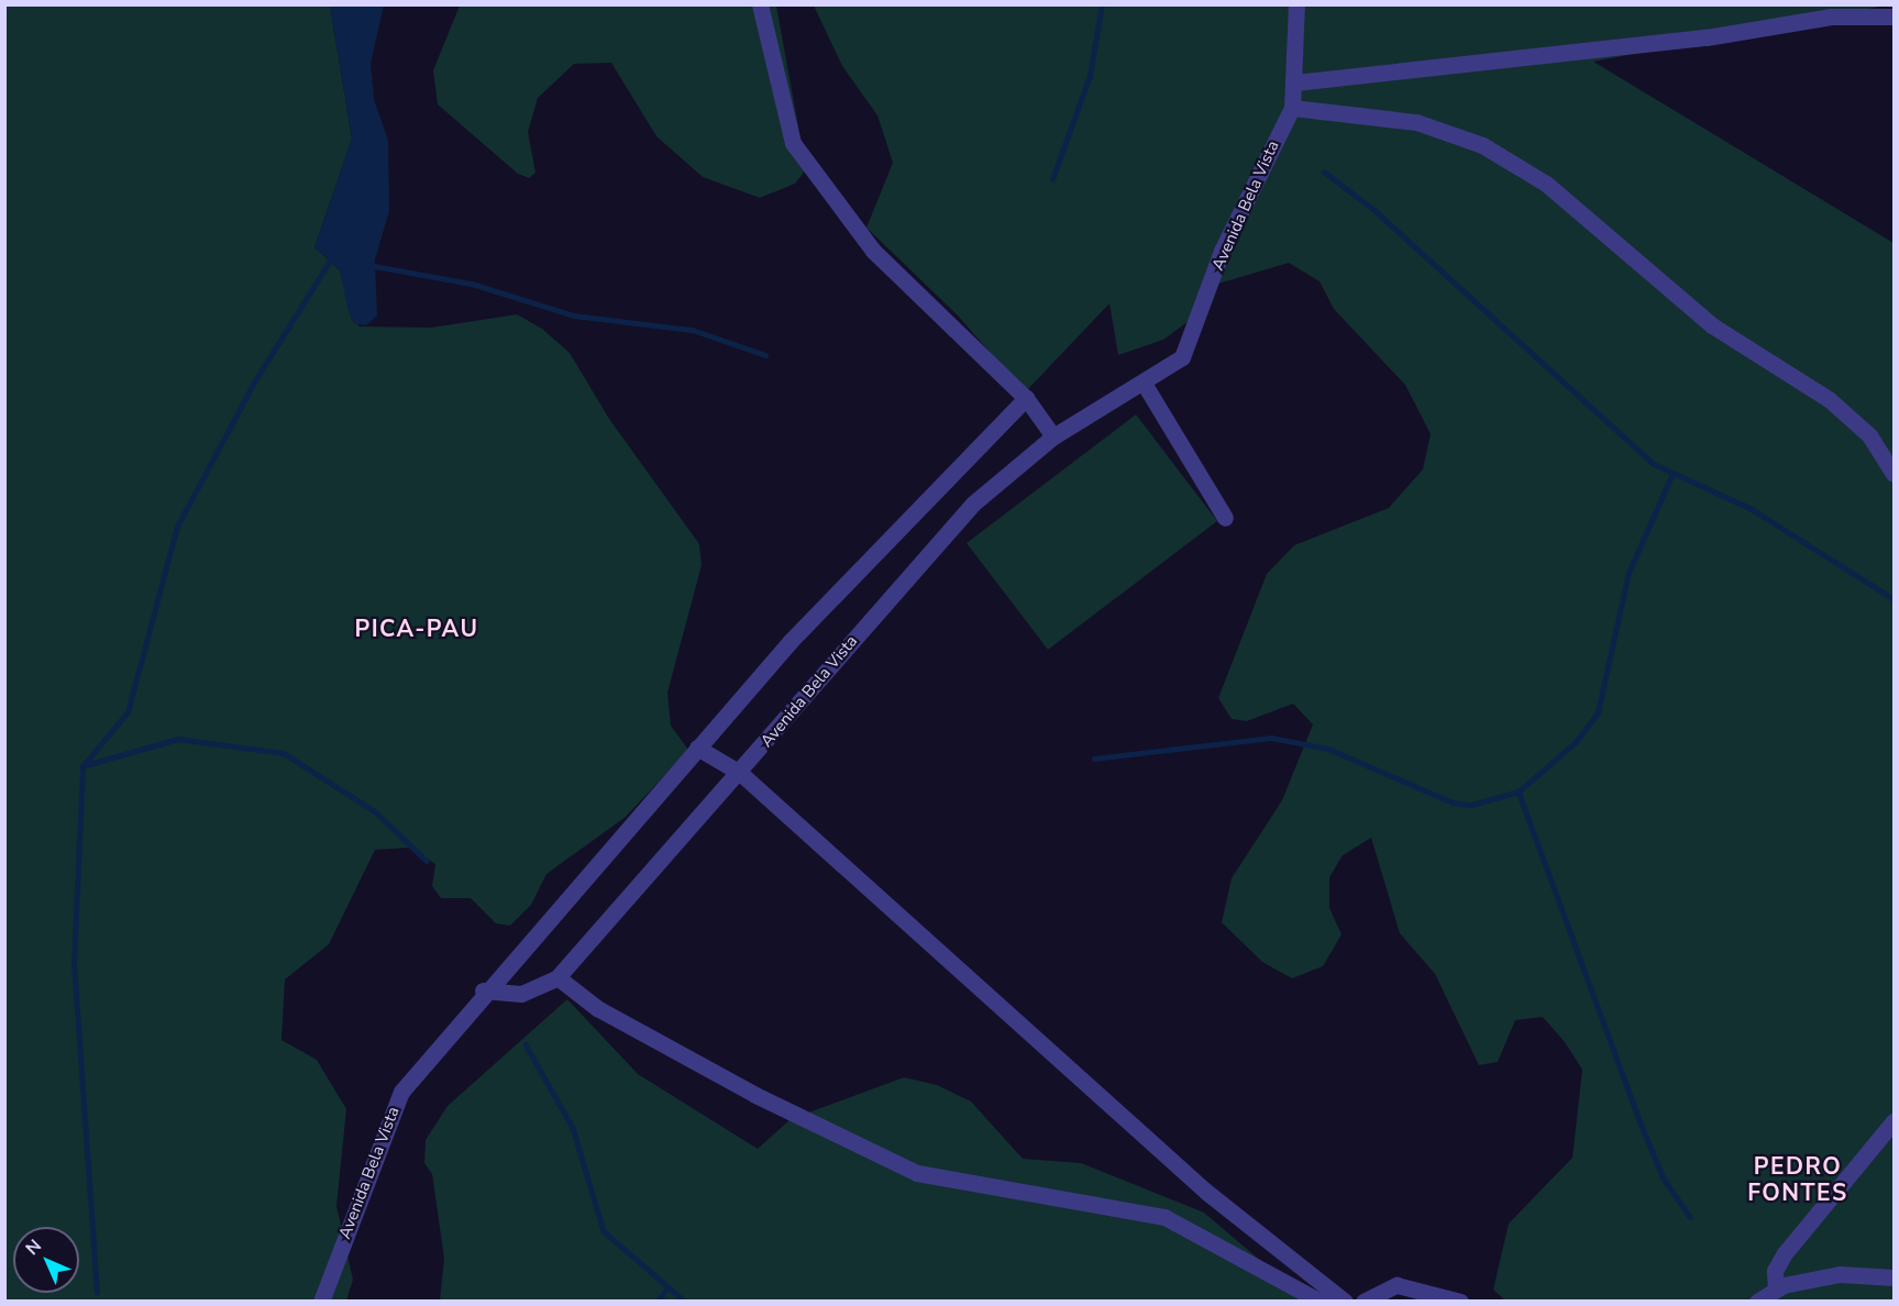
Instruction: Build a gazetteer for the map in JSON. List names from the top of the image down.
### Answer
{
  "streets": {
    "street": ["Avenida Bela Vista"]
  },
  "districts": ["PICA-PAU", "PEDRO FONTES"],
  "north": "top left"
}
